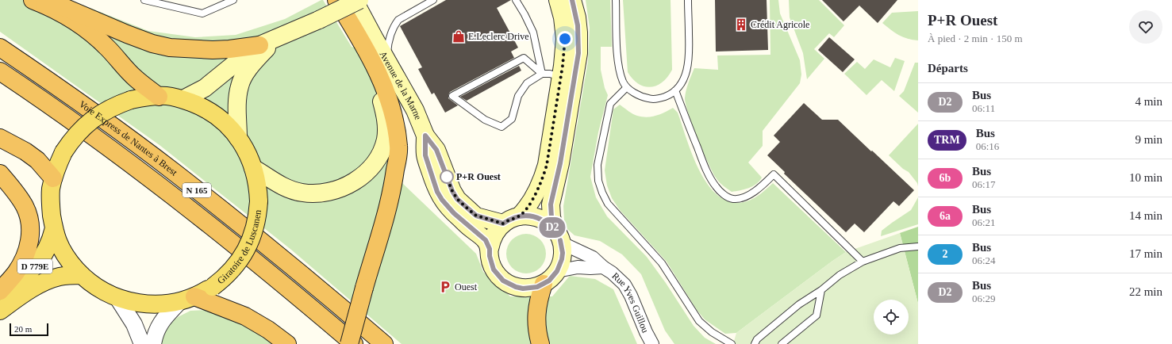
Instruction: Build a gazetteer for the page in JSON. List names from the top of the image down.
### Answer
{
  "streets": {
    "highway": ["Voie Express de Nantes à Brest", "N 165"],
    "main road": ["Avenue de la Marne", "Giratoire de Luscanen", "D 779E"],
    "street": ["Rue Yves Guillou"]
  },
  "crossings": [
    ["Avenue de la Marne", "Rue Yves Guillou"],
    ["Giratoire de Luscanen", "D 779E"]
  ],
  "places": {
    "building": ["Crédit Agricole"],
    "shop": ["E.Leclerc Drive"],
    "other": ["P+R Ouest"],
    "parking": ["Ouest"]
  },
  "lines": ["bus line D2"],
  "scale_bar": "20 m",
  "page": {
    "on_map": "D2",
    "heading": [
      ["P+R Ouest", "À pied · 2 min · 150 m"],
      "Départs"
    ],
    "list": [
      {
        "mark": "D2",
        "name": "Bus",
        "note": "06:11",
        "value": "4 min"
      },
      {
        "mark": "TRM",
        "name": "Bus",
        "note": "06:16",
        "value": "9 min"
      },
      {
        "mark": "6b",
        "name": "Bus",
        "note": "06:17",
        "value": "10 min"
      },
      {
        "mark": "6a",
        "name": "Bus",
        "note": "06:21",
        "value": "14 min"
      },
      {
        "mark": "2",
        "name": "Bus",
        "note": "06:24",
        "value": "17 min"
      },
      {
        "mark": "D2",
        "name": "Bus",
        "note": "06:29",
        "value": "22 min"
      }
    ],
    "scale": "20 m"
  }
}
